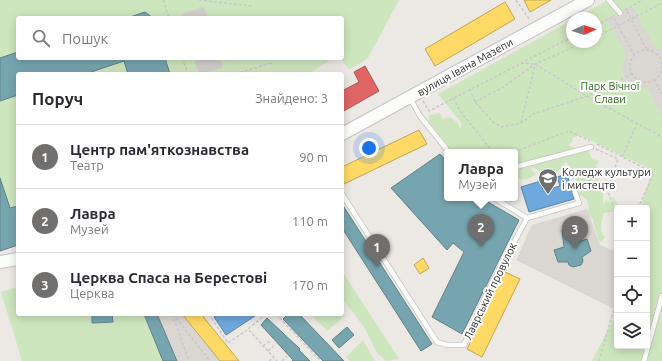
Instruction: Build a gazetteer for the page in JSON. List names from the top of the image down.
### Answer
{
  "streets": {
    "main road": ["вулиця Івана Мазепи"],
    "lane": ["Лаврський провулок"]
  },
  "parks": ["Парк Вічної Слави"],
  "places": {
    "school or university": ["Коледж культури і мистецтв"]
  },
  "north": "right",
  "page": {
    "search": "Пошук",
    "heading": ["Поруч", "Знайдено: 3"],
    "list": [
      {
        "mark": "1",
        "name": "Центр пам'яткознавства",
        "note": "Театр",
        "value": "90 m"
      },
      {
        "mark": "2",
        "name": "Лавра",
        "note": "Музей",
        "value": "110 m"
      },
      {
        "mark": "3",
        "name": "Церква Спаса на Берестові",
        "note": "Церква",
        "value": "170 m"
      }
    ],
    "popup": ["Лавра", "Музей"],
    "map_buttons": ["+", "−"],
    "pins": ["2", "3", "1"]
  }
}
